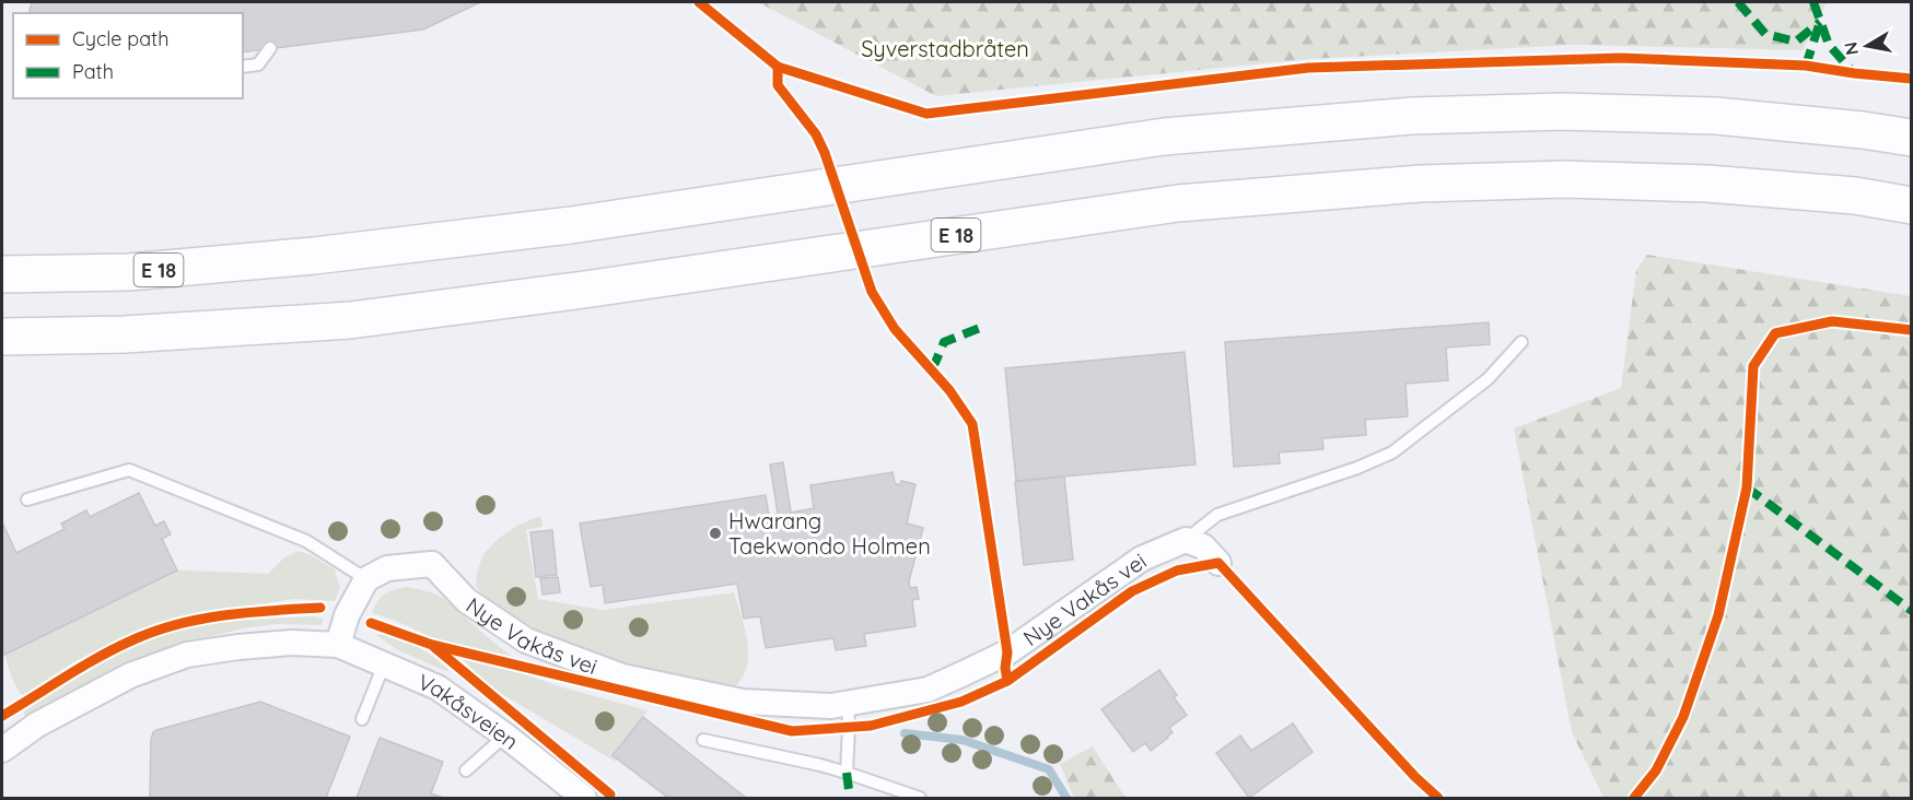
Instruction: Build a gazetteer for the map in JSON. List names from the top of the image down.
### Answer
{
  "streets": {
    "highway": ["E 18"],
    "street": ["Nye Vakås vei", "Vakåsveien"]
  },
  "parks": ["Syverstadbråten"],
  "places": ["Hwarang Taekwondo Holmen"],
  "legend": ["Cycle path", "Path"],
  "north": "left"
}
